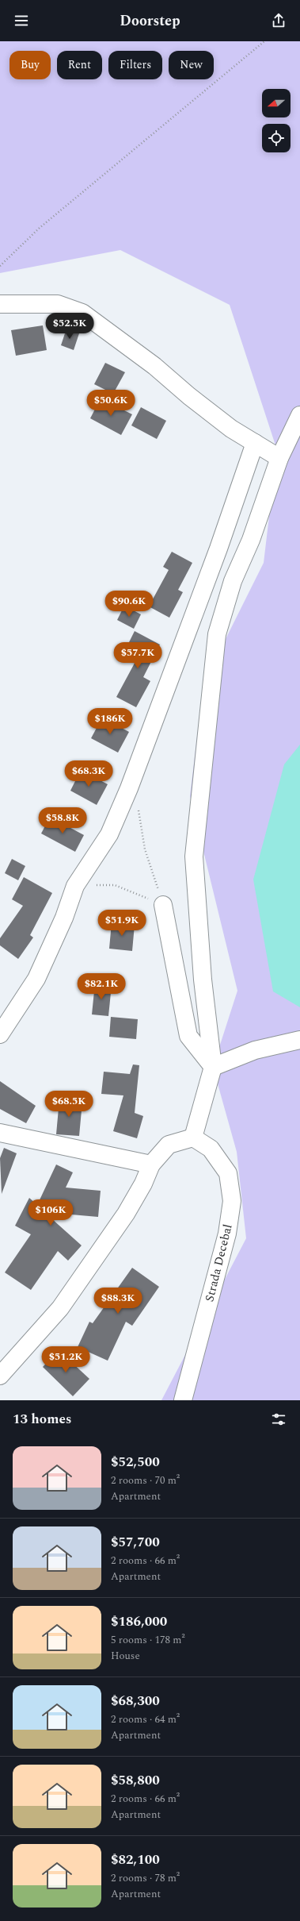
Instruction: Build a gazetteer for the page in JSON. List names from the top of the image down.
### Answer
{
  "streets": {
    "street": ["Strada Decebal"]
  },
  "north": "left",
  "page": {
    "header": "Doorstep",
    "chip": [
      "Buy",
      "Rent",
      "Filters",
      "New"
    ],
    "price": [
      "$52.5K",
      "$50.6K",
      "$90.6K",
      "$57.7K",
      "$186K",
      "$68.3K",
      "$58.8K",
      "$51.9K",
      "$82.1K",
      "$68.5K",
      "$106K",
      "$88.3K",
      "$51.2K"
    ],
    "heading": "13 homes",
    "list": [
      {
        "name": "$52,500",
        "note": "2 rooms · 70 m² · Apartment"
      },
      {
        "name": "$57,700",
        "note": "2 rooms · 66 m² · Apartment"
      },
      {
        "name": "$186,000",
        "note": "5 rooms · 178 m² · House"
      },
      {
        "name": "$68,300",
        "note": "2 rooms · 64 m² · Apartment"
      },
      {
        "name": "$58,800",
        "note": "2 rooms · 66 m² · Apartment"
      },
      {
        "name": "$82,100",
        "note": "2 rooms · 78 m² · Apartment"
      }
    ]
  }
}
